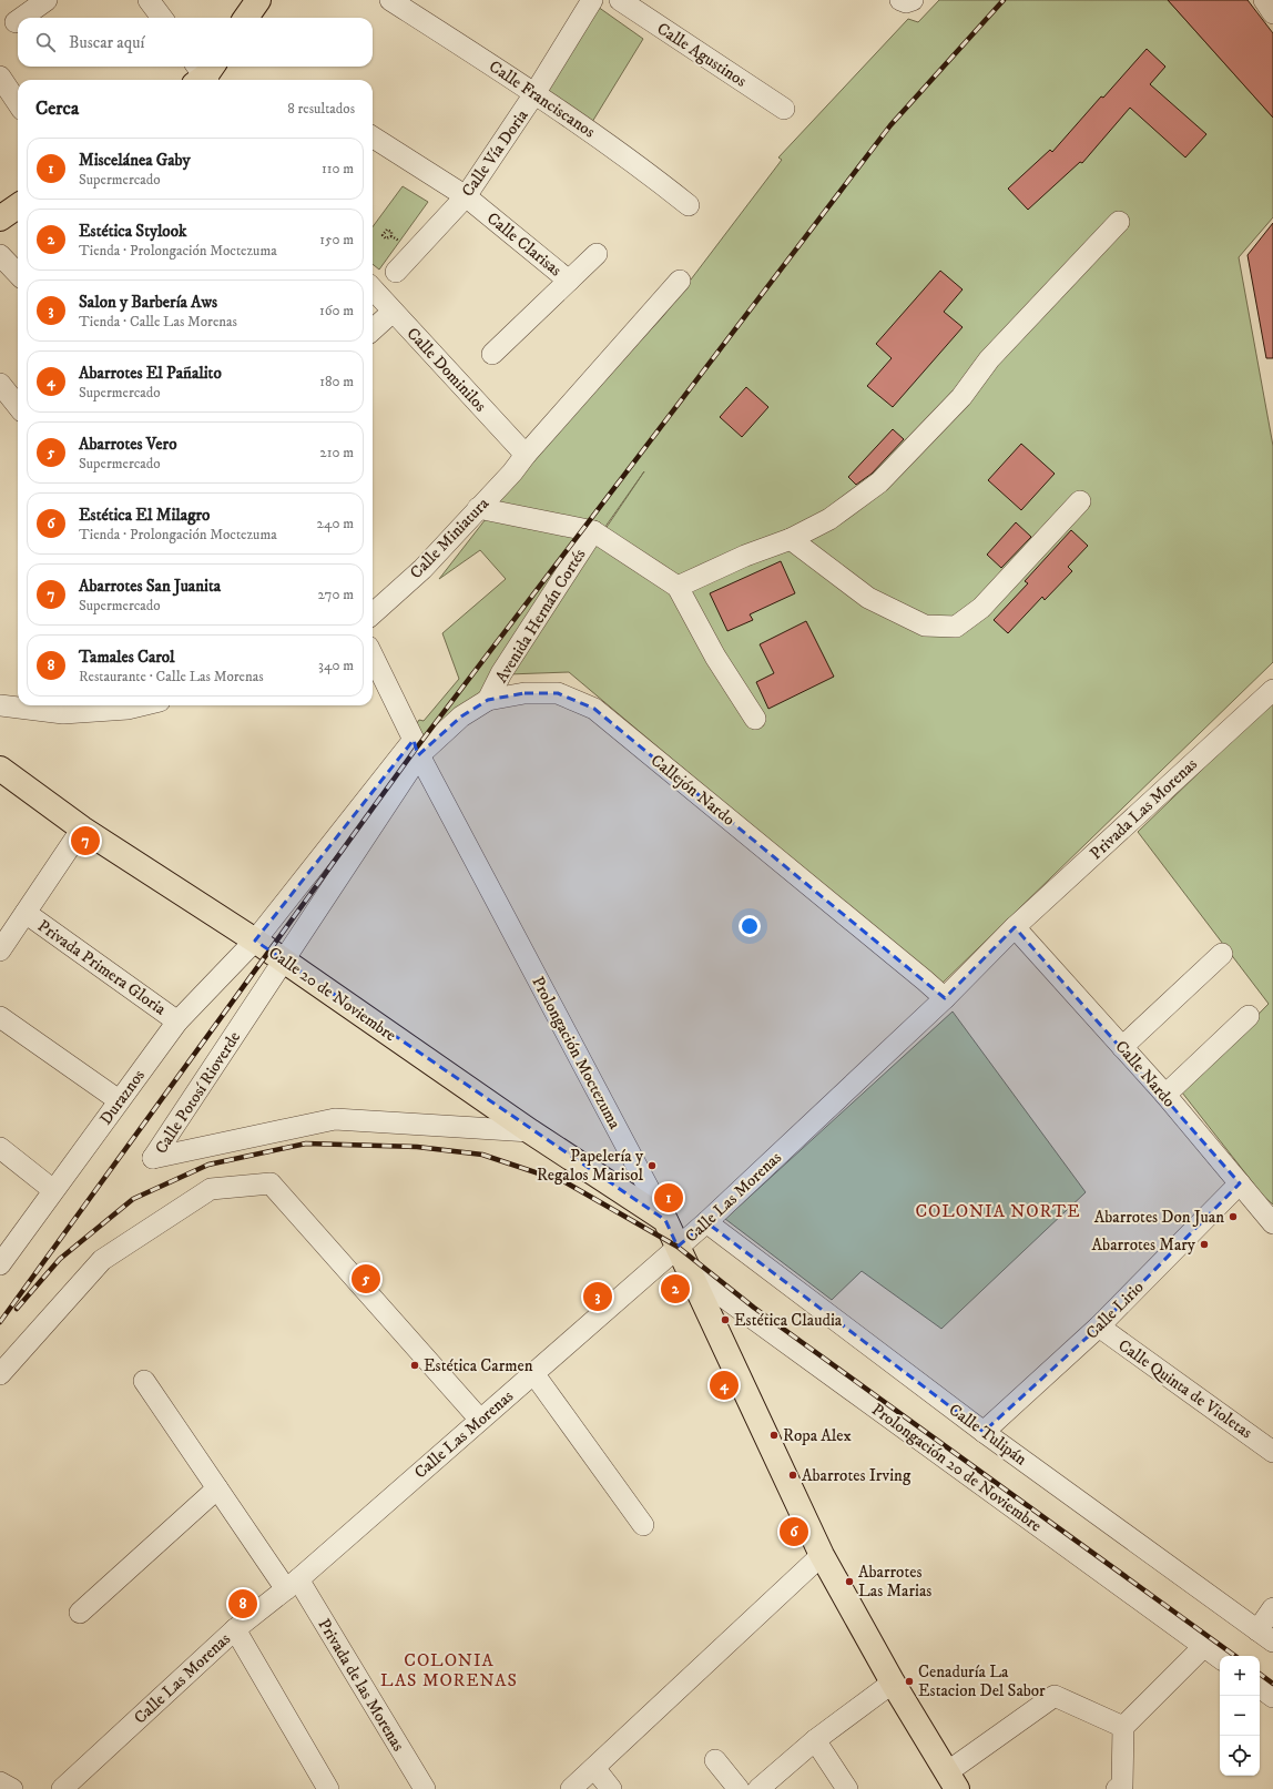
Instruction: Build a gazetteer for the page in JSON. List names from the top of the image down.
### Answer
{
  "streets": {
    "main road": ["Calle 20 de Noviembre", "Prolongación Moctezuma"],
    "street": [
      "Calle Agustinos",
      "Calle Franciscanos",
      "Calle Vía Doria",
      "Calle Clarisas",
      "Calle Dominilos",
      "Calle Miniatura",
      "Avenida Hernán Cortés",
      "Callejón Nardo",
      "Privada Las Morenas",
      "Privada Primera Gloria",
      "Calle Nardo",
      "Calle Potosí Rioverde",
      "Duraznos",
      "Calle Las Morenas",
      "Calle Lirio",
      "Calle Quinta de Violetas",
      "Calle Tulipán",
      "Prolongación 20 de Noviembre",
      "Privada de las Morenas"
    ]
  },
  "crossings": [
    ["Calle Franciscanos", "Calle Vía Doria"],
    ["Calle Vía Doria", "Calle Clarisas"],
    ["Calle Dominilos", "Calle Miniatura"],
    ["Avenida Hernán Cortés", "Callejón Nardo"],
    ["Callejón Nardo", "Prolongación Moctezuma"],
    ["Callejón Nardo", "Calle Potosí Rioverde"],
    ["Callejón Nardo", "Calle Las Morenas"],
    ["Privada Las Morenas", "Calle Nardo"],
    ["Privada Las Morenas", "Calle Las Morenas"],
    ["Privada Primera Gloria", "Duraznos"],
    ["Calle 20 de Noviembre", "Prolongación Moctezuma"],
    ["Calle 20 de Noviembre", "Calle Potosí Rioverde"],
    ["Calle 20 de Noviembre", "Duraznos"],
    ["Prolongación Moctezuma", "Calle Potosí Rioverde"],
    ["Prolongación Moctezuma", "Calle Las Morenas"],
    ["Prolongación Moctezuma", "Prolongación 20 de Noviembre"],
    ["Calle Nardo", "Calle Las Morenas"],
    ["Calle Nardo", "Calle Lirio"],
    ["Calle Las Morenas", "Calle Tulipán"],
    ["Calle Las Morenas", "Privada de las Morenas"],
    ["Calle Lirio", "Calle Quinta de Violetas"],
    ["Calle Lirio", "Calle Tulipán"]
  ],
  "districts": ["COLONIA NORTE", "COLONIA LAS MORENAS"],
  "places": [
    "Papelería y Regalos Marisol",
    "Abarrotes Don Juan",
    "Abarrotes Mary",
    "Estética Claudia",
    "Estética Carmen",
    "Ropa Alex",
    "Abarrotes Irving",
    "Abarrotes Las Marias",
    "Cenaduría La Estacion Del Sabor"
  ],
  "page": {
    "search": "Buscar aquí",
    "heading": ["Cerca", "8 resultados"],
    "list": [
      {
        "mark": "1",
        "name": "Miscelánea Gaby",
        "note": "Supermercado",
        "value": "110 m"
      },
      {
        "mark": "2",
        "name": "Estética Stylook",
        "note": "Tienda · Prolongación Moctezuma",
        "value": "150 m"
      },
      {
        "mark": "3",
        "name": "Salon y Barbería Aws",
        "note": "Tienda · Calle Las Morenas",
        "value": "160 m"
      },
      {
        "mark": "4",
        "name": "Abarrotes El Pañalito",
        "note": "Supermercado",
        "value": "180 m"
      },
      {
        "mark": "5",
        "name": "Abarrotes Vero",
        "note": "Supermercado",
        "value": "210 m"
      },
      {
        "mark": "6",
        "name": "Estética El Milagro",
        "note": "Tienda · Prolongación Moctezuma",
        "value": "240 m"
      },
      {
        "mark": "7",
        "name": "Abarrotes San Juanita",
        "note": "Supermercado",
        "value": "270 m"
      },
      {
        "mark": "8",
        "name": "Tamales Carol",
        "note": "Restaurante · Calle Las Morenas",
        "value": "340 m"
      }
    ],
    "pins": [
      "7",
      "1",
      "5",
      "2",
      "3",
      "4",
      "6",
      "8"
    ],
    "map_buttons": ["+", "−"]
  }
}
